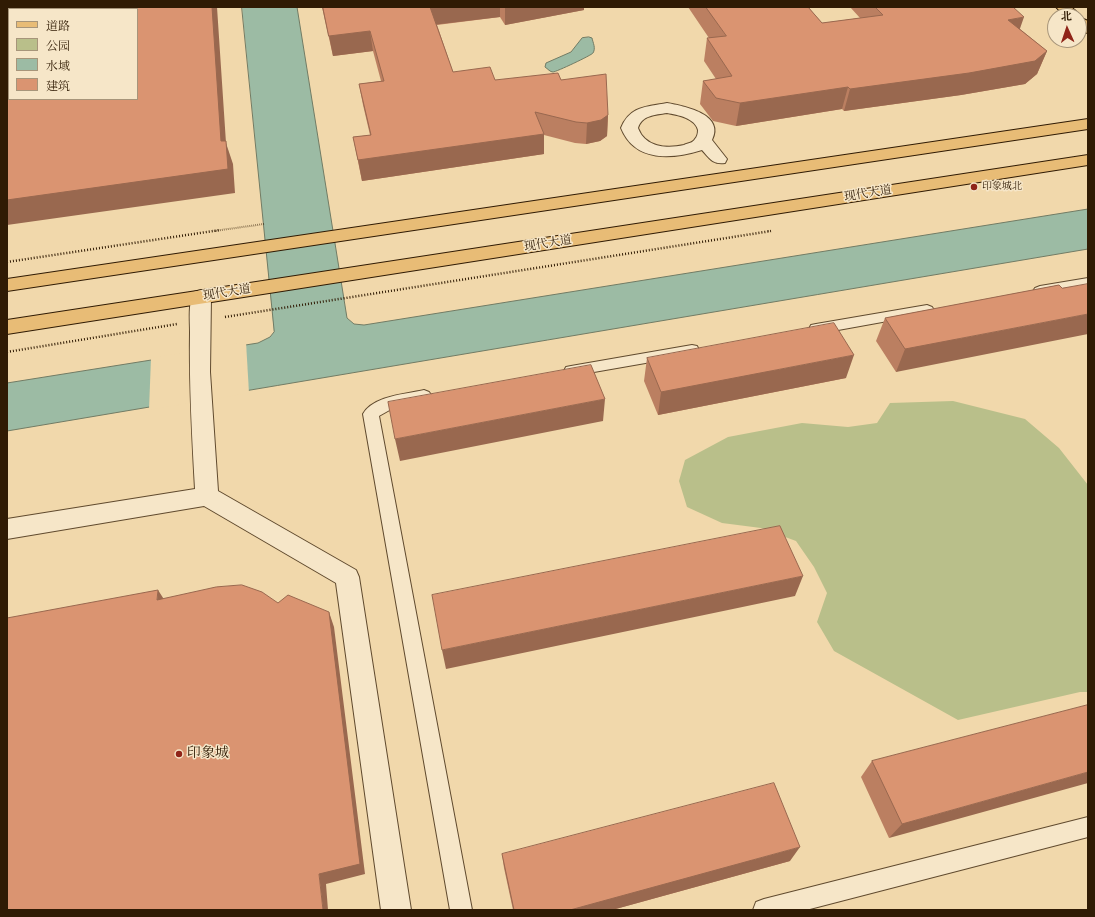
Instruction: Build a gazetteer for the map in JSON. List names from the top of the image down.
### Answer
{
  "streets": {
    "main road": ["现代大道"]
  },
  "places": ["印象城北", "印象城"],
  "legend": [
    "道路",
    "公园",
    "水域",
    "建筑"
  ],
  "north": "top"
}
